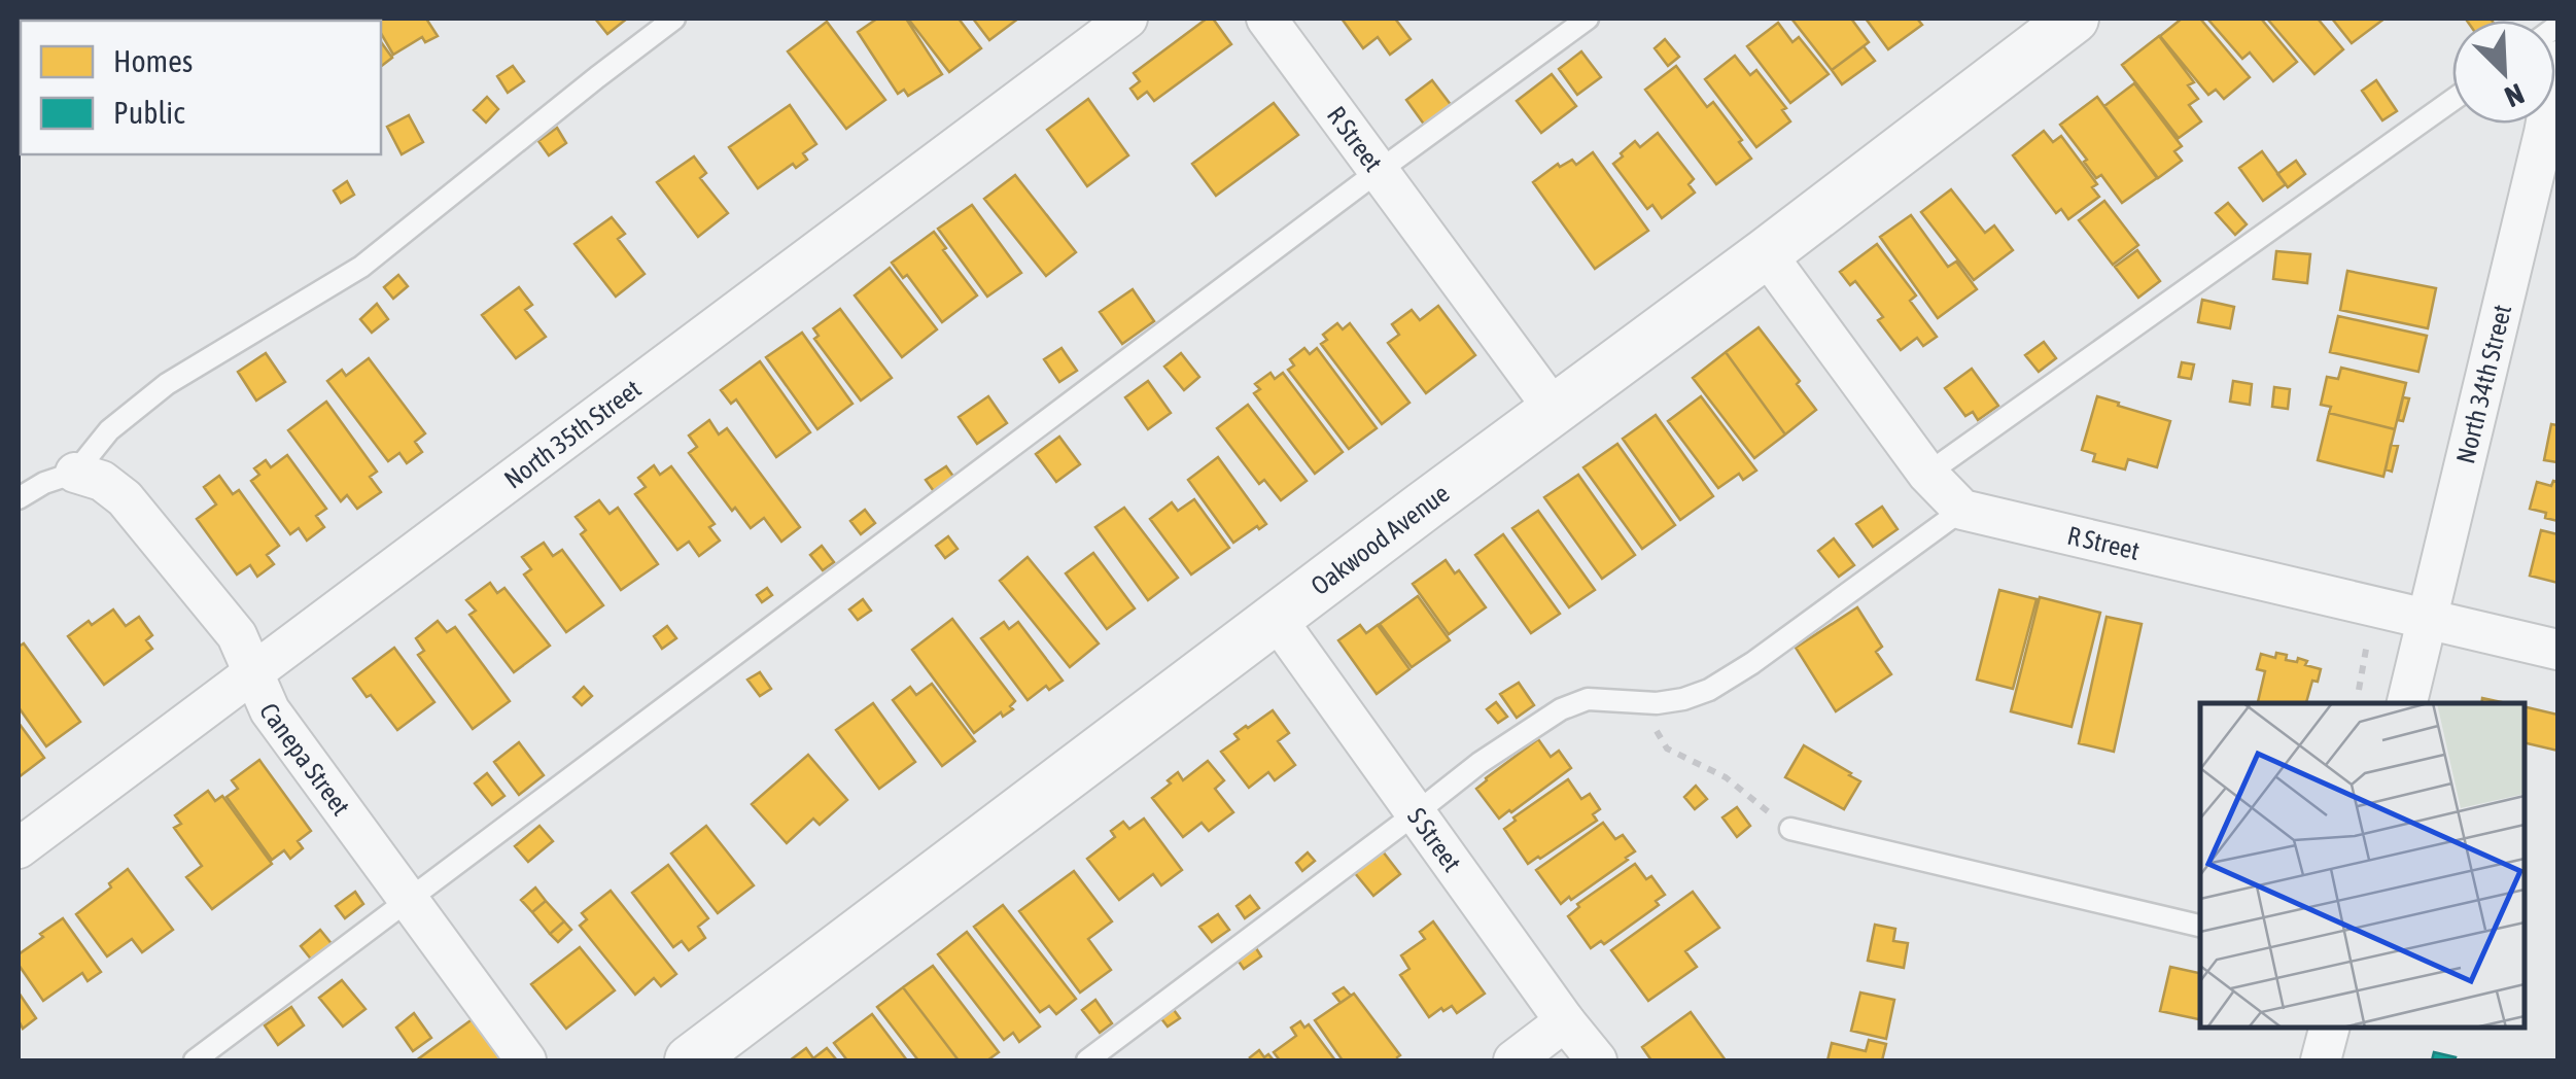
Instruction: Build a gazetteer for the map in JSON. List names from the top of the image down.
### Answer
{
  "streets": {
    "street": [
      "R Street",
      "North 34th Street",
      "North 35th Street",
      "Oakwood Avenue",
      "Canepa Street",
      "S Street"
    ]
  },
  "crossings": [
    ["R Street", "North 34th Street"],
    ["R Street", "Oakwood Avenue"],
    ["North 35th Street", "Canepa Street"],
    ["Oakwood Avenue", "S Street"]
  ],
  "legend": ["Homes", "Public"],
  "north": "bottom right"
}
